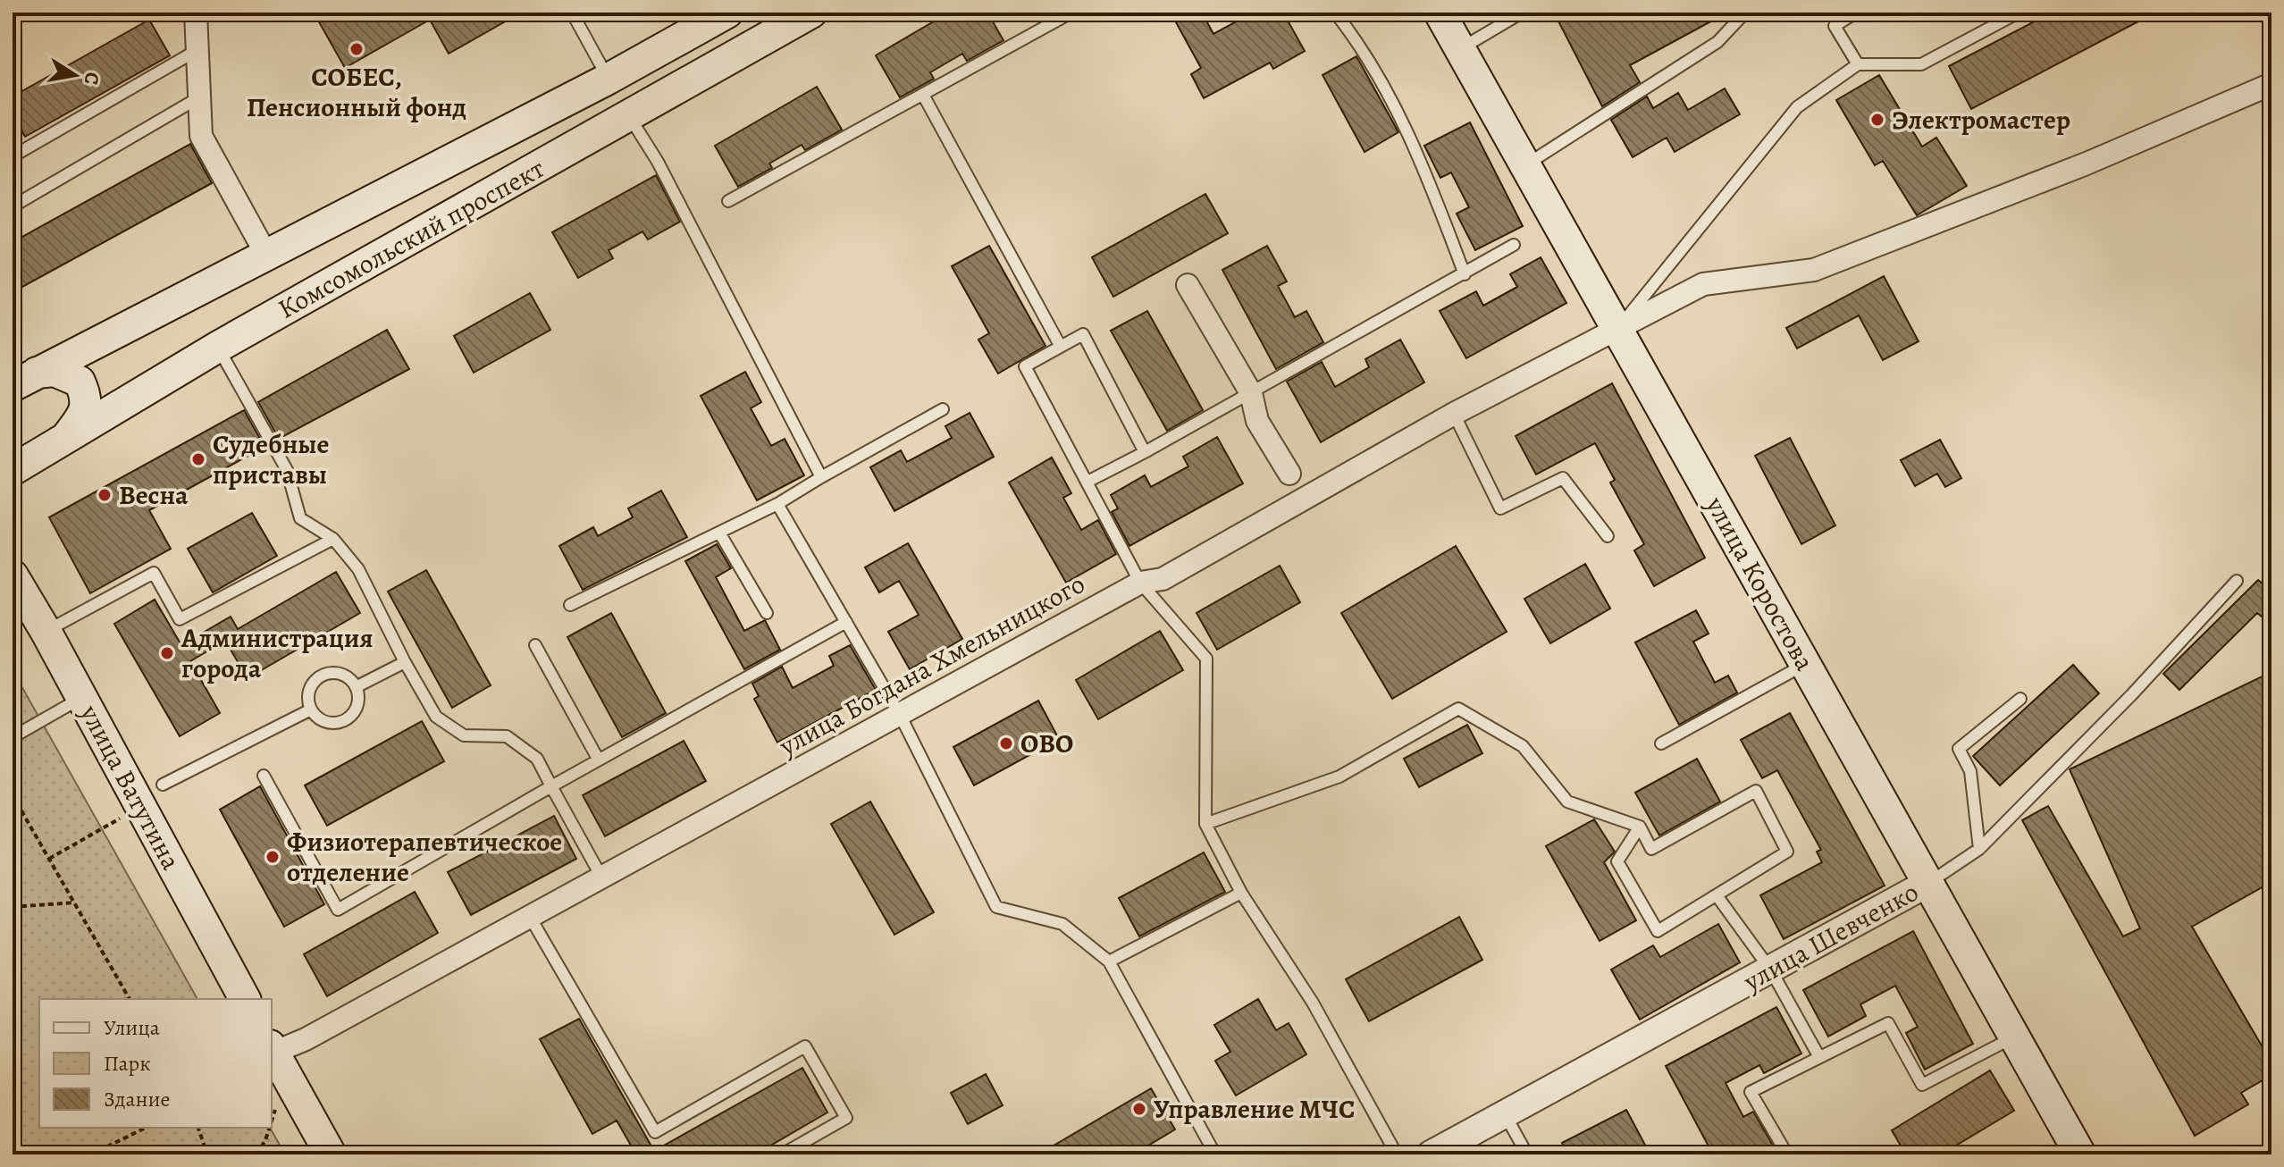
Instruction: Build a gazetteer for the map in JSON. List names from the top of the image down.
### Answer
{
  "streets": {
    "main road": ["Комсомольский проспект", "улица Коростова", "улица Ватутина"],
    "street": ["улица Богдана Хмельницкого", "улица Шевченко"]
  },
  "crossings": [
    ["улица Коростова", "улица Богдана Хмельницкого"],
    ["улица Коростова", "улица Шевченко"]
  ],
  "places": [
    "СОБЕС, Пенсионный фонд",
    "Электромастер",
    "Судебные приставы",
    "Весна",
    "Администрация города",
    "ОВО",
    "Физиотерапевтическое отделение",
    "Управление МЧС"
  ],
  "legend": ["Улица", "Парк", "Здание"],
  "north": "right"
}
